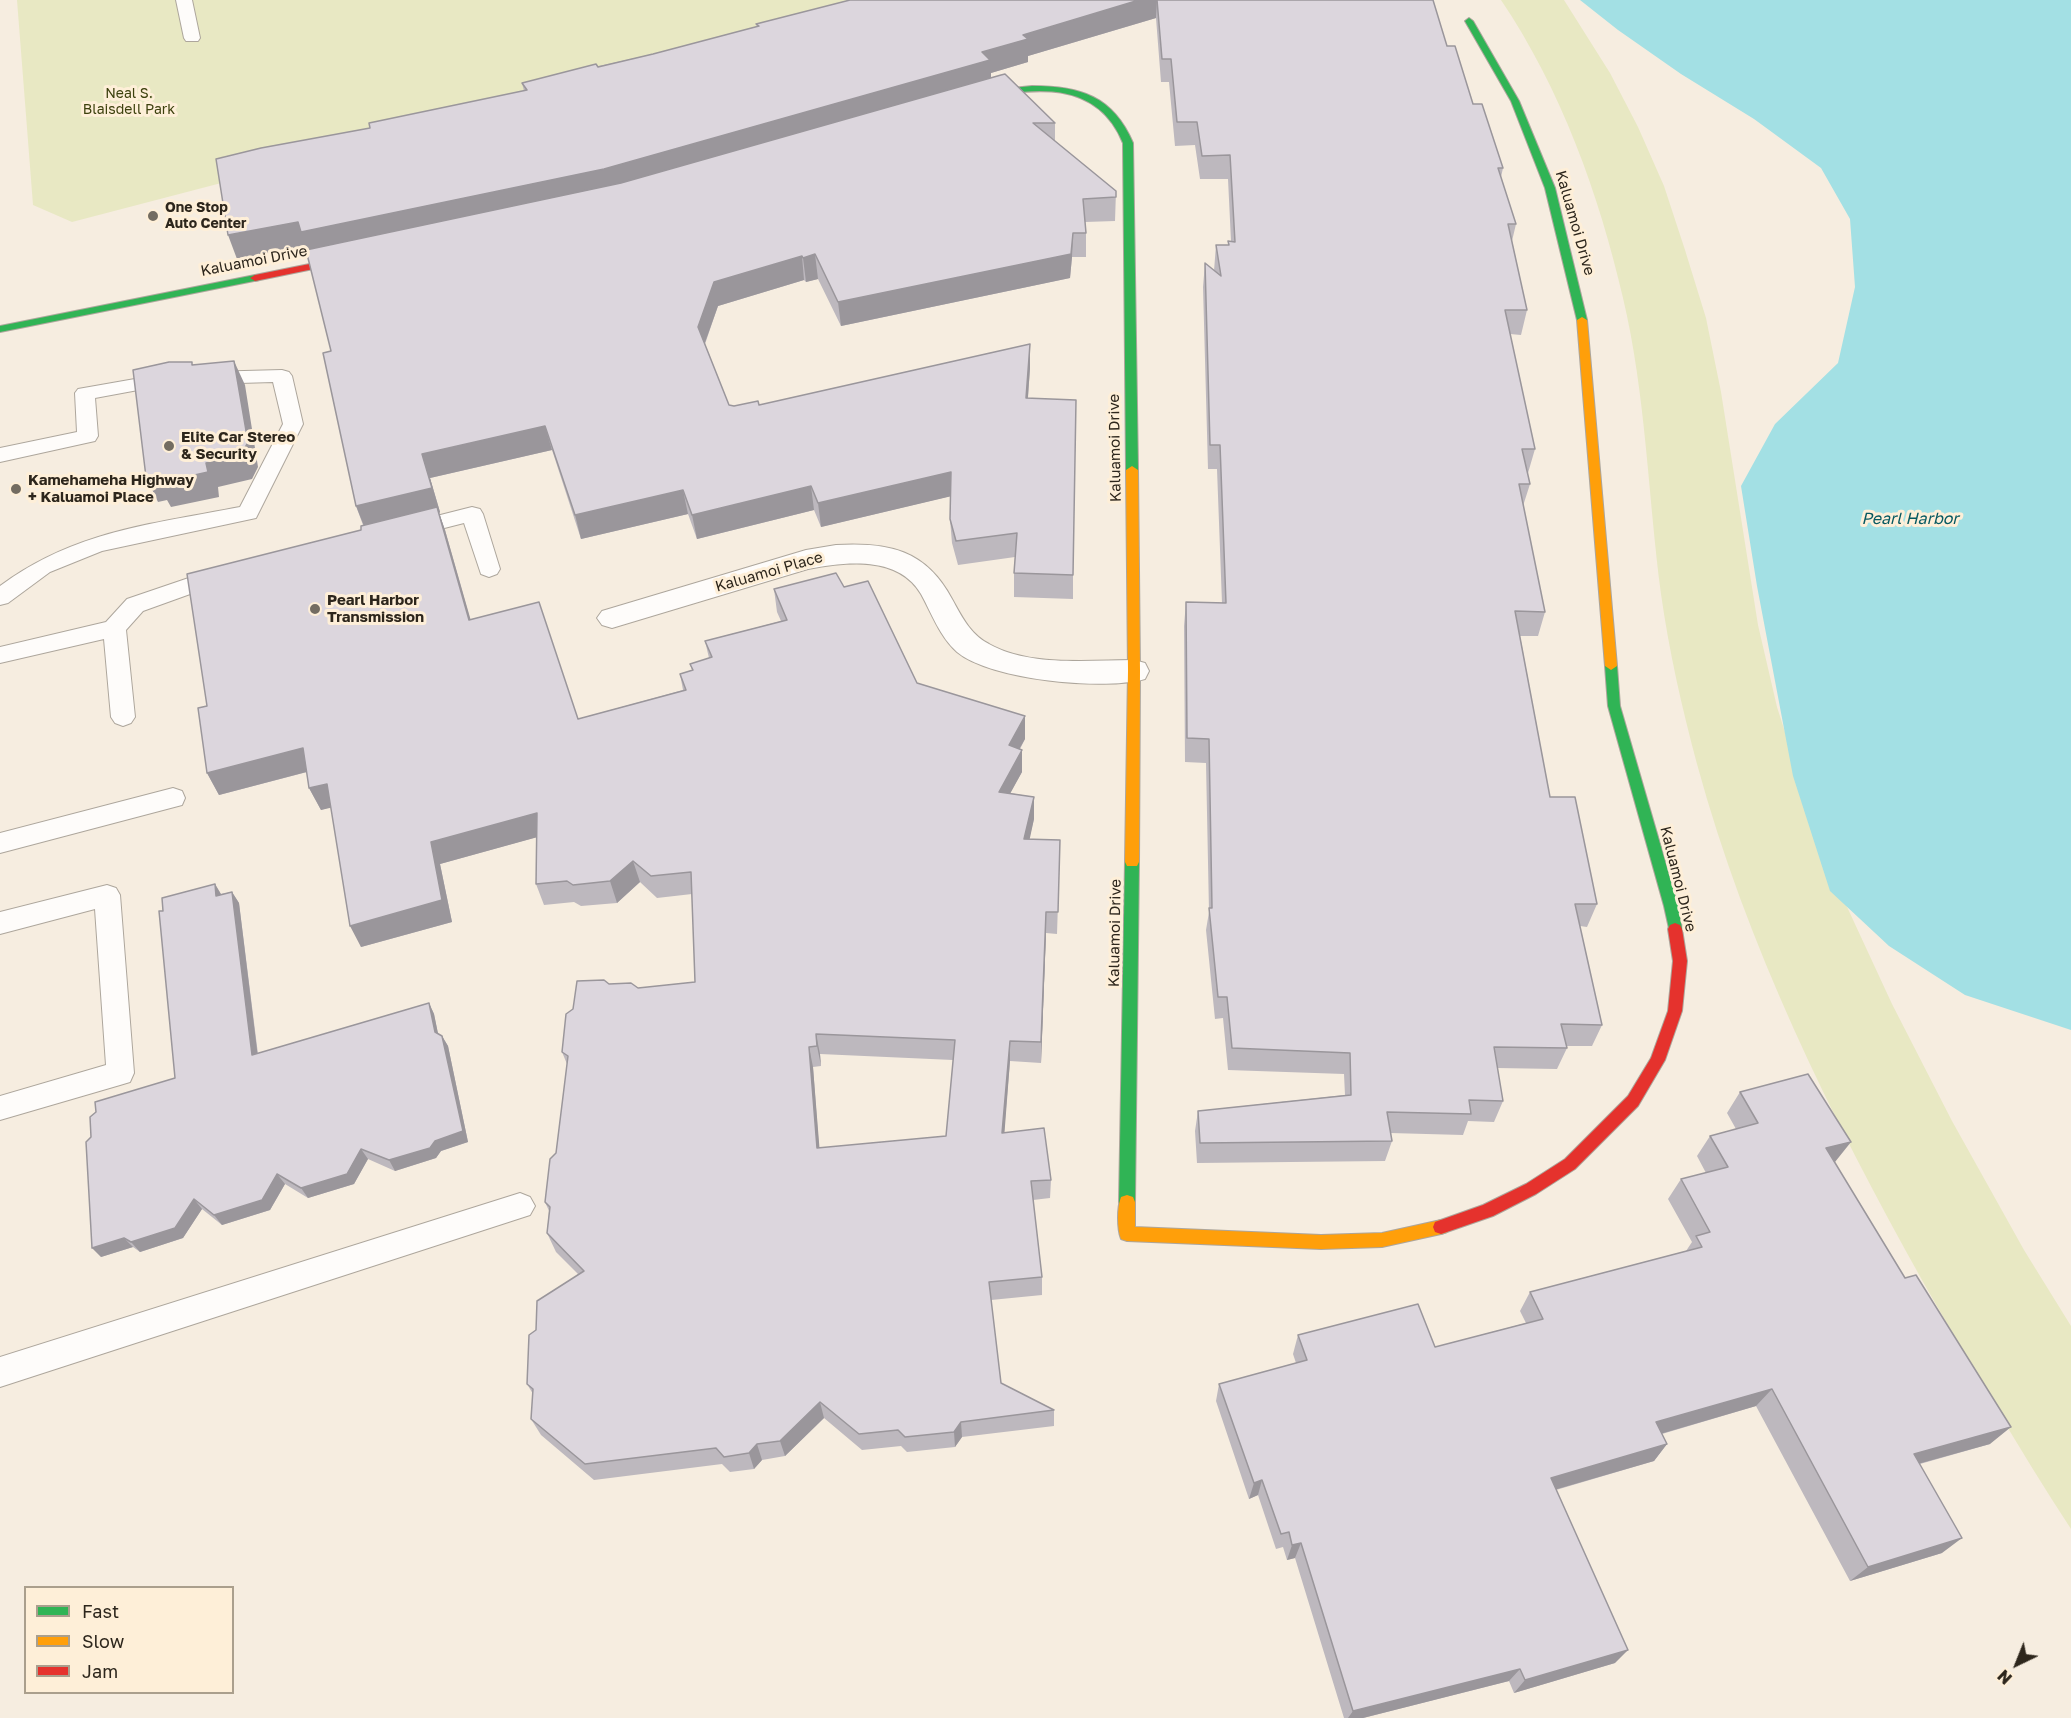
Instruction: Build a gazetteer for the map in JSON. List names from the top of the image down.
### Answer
{
  "streets": {
    "street": ["Kaluamoi Drive", "Kaluamoi Place"]
  },
  "crossings": [
    ["Kaluamoi Drive", "Kaluamoi Place"]
  ],
  "water": ["Pearl Harbor"],
  "parks": ["Neal S. Blaisdell Park"],
  "places": [
    "One Stop Auto Center",
    "Elite Car Stereo & Security",
    "Kamehameha Highway + Kaluamoi Place",
    "Pearl Harbor Transmission"
  ],
  "legend": ["Fast", "Slow", "Jam"],
  "north": "bottom left"
}
